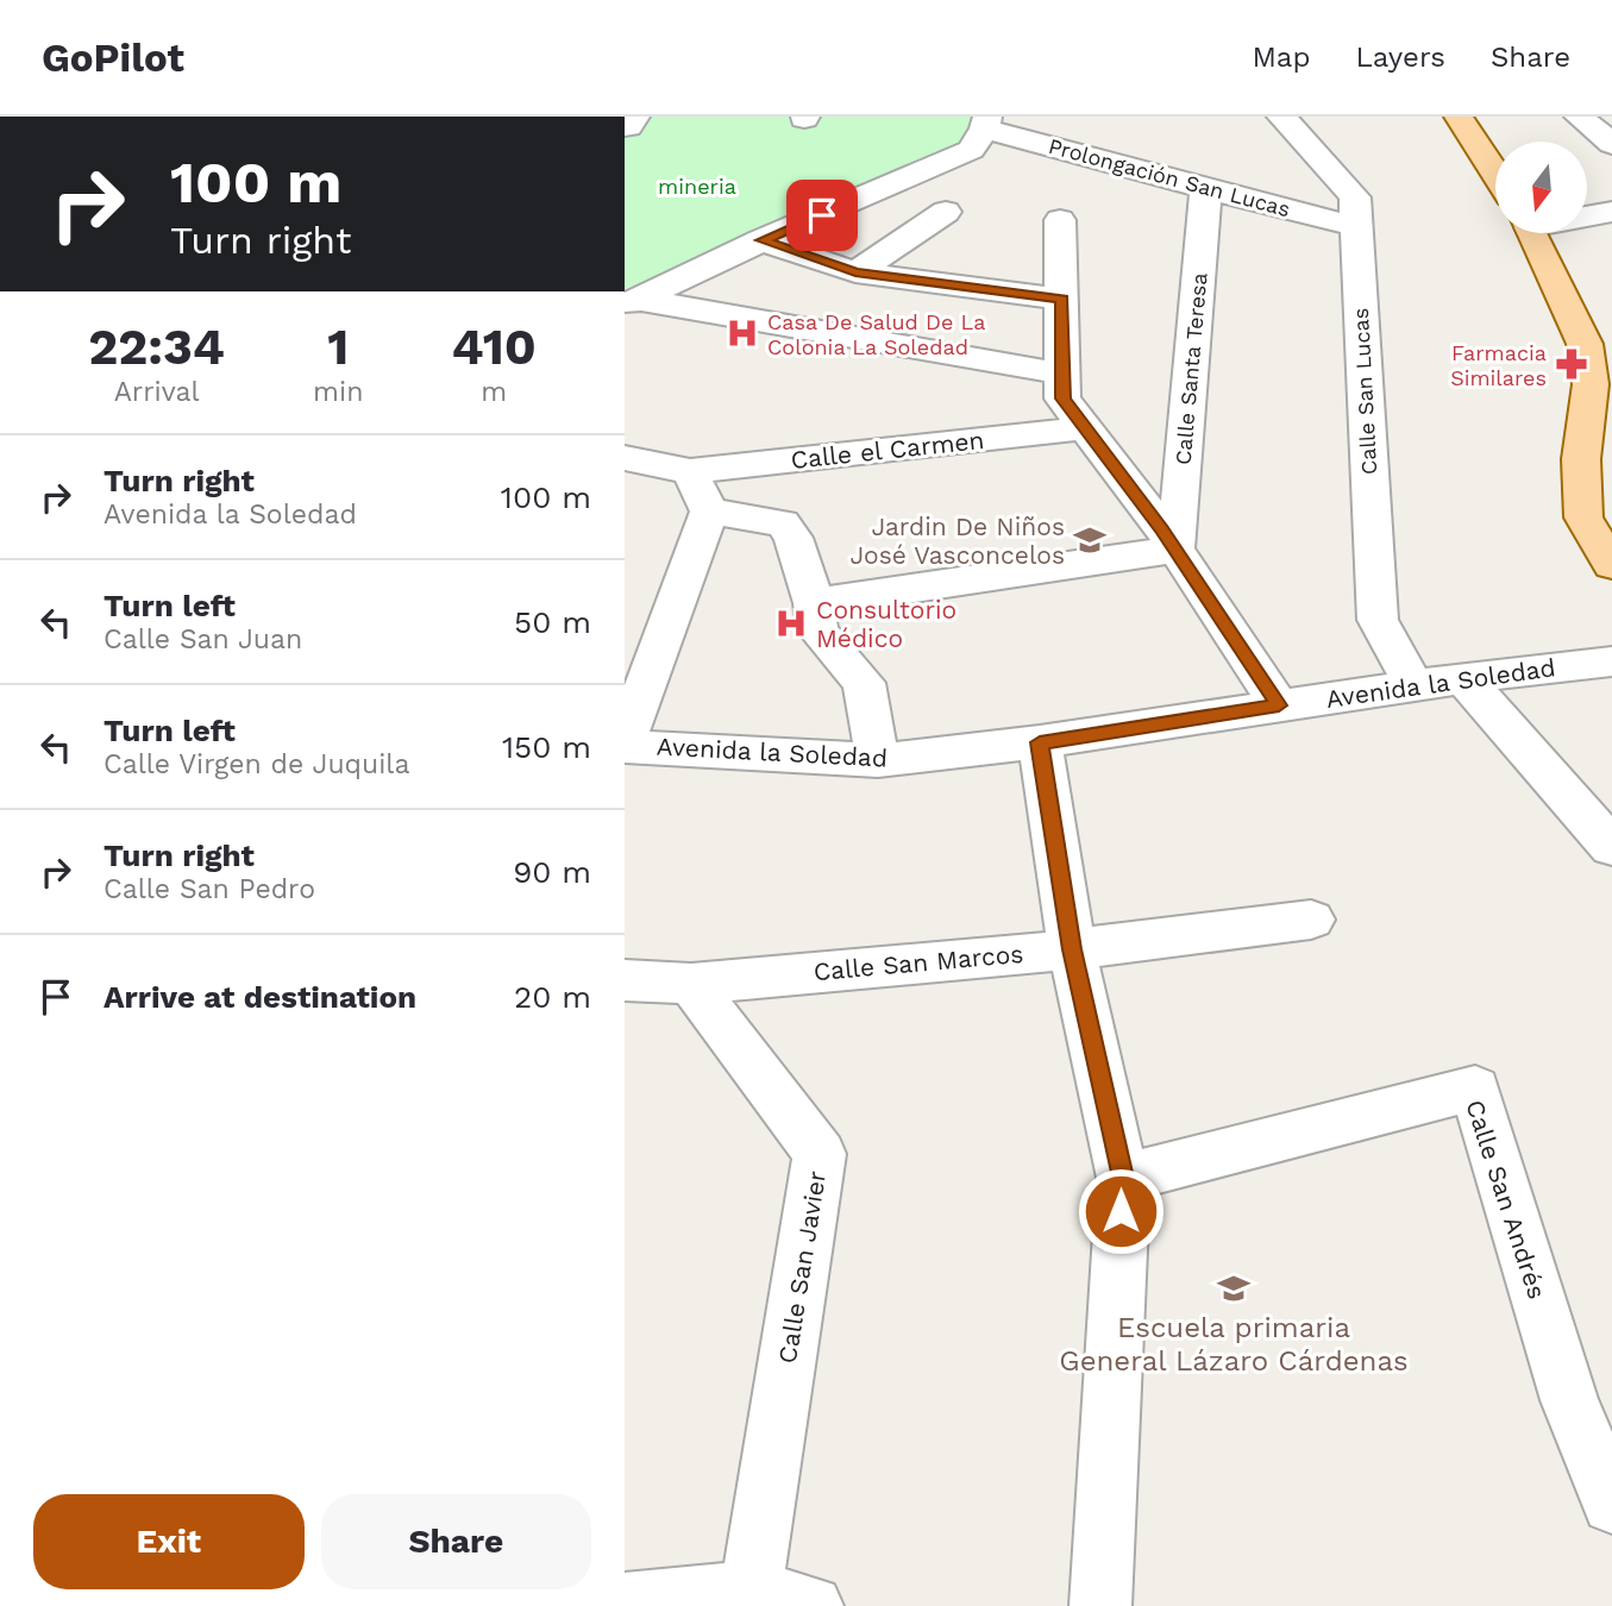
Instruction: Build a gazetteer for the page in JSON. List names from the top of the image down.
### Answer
{
  "streets": {
    "street": [
      "Prolongación San Lucas",
      "Calle Santa Teresa",
      "Calle San Lucas",
      "Calle el Carmen",
      "Avenida la Soledad",
      "Calle San Marcos",
      "Calle San Andrés",
      "Calle San Javier"
    ]
  },
  "crossings": [
    ["Prolongación San Lucas", "Calle Santa Teresa"],
    ["Prolongación San Lucas", "Calle San Lucas"],
    ["Calle San Lucas", "Avenida la Soledad"],
    ["Calle San Marcos", "Calle San Javier"]
  ],
  "parks": ["mineria"],
  "places": {
    "hospital": ["Casa De Salud De La Colonia La Soledad", "Consultorio Médico"],
    "pharmacy": ["Farmacia Similares"],
    "school or university": ["Jardin De Niños José Vasconcelos", "Escuela primaria General Lázaro Cárdenas"]
  },
  "north": "bottom",
  "page": {
    "header": "GoPilot",
    "nav": ["Map", "Layers", "Share"],
    "turn": ["100 m", "Turn right"],
    "eta": [
      "22:34",
      "Arrival",
      "1",
      "min",
      "410",
      "m"
    ],
    "list": [
      {
        "name": "Turn right",
        "note": "Avenida la Soledad",
        "value": "100 m"
      },
      {
        "name": "Turn left",
        "note": "Calle San Juan",
        "value": "50 m"
      },
      {
        "name": "Turn left",
        "note": "Calle Virgen de Juquila",
        "value": "150 m"
      },
      {
        "name": "Turn right",
        "note": "Calle San Pedro",
        "value": "90 m"
      },
      {
        "name": "Arrive at destination",
        "value": "20 m"
      }
    ],
    "buttons": ["Exit", "Share"]
  }
}
